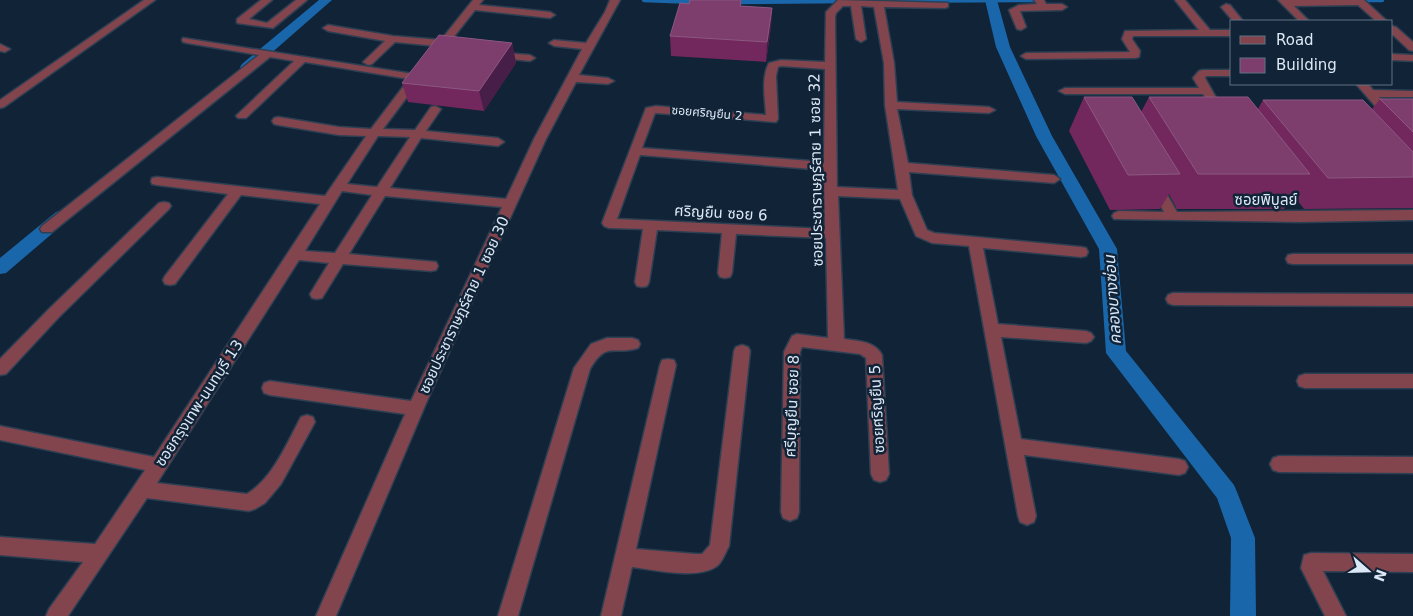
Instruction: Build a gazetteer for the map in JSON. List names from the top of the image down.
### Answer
{
  "streets": {
    "street": [
      "ซอยศริญยืน 2",
      "ซอยประชาราษฎร์สาย 1 ซอย 32",
      "ซอยพิบูลย์",
      "ศริญยืน ซอย 6",
      "ซอยประชาราษฎร์สาย 1 ซอย 30",
      "ซอยกรุงเทพ-นนทบุรี 13",
      "ศรีบุญยืน ซอย 8",
      "ซอยศริญยืน 5"
    ]
  },
  "crossings": [
    ["ซอยศริญยืน 2", "ซอยประชาราษฎร์สาย 1 ซอย 32"],
    ["ซอยศริญยืน 2", "ศริญยืน ซอย 6"],
    ["ซอยประชาราษฎร์สาย 1 ซอย 32", "ศริญยืน ซอย 6"],
    ["ซอยประชาราษฎร์สาย 1 ซอย 32", "ศรีบุญยืน ซอย 8"],
    ["ซอยประชาราษฎร์สาย 1 ซอย 32", "ซอยศริญยืน 5"],
    ["ศรีบุญยืน ซอย 8", "ซอยศริญยืน 5"]
  ],
  "water": ["คลองบางซ่อน"],
  "legend": ["Road", "Building"],
  "north": "right"
}
